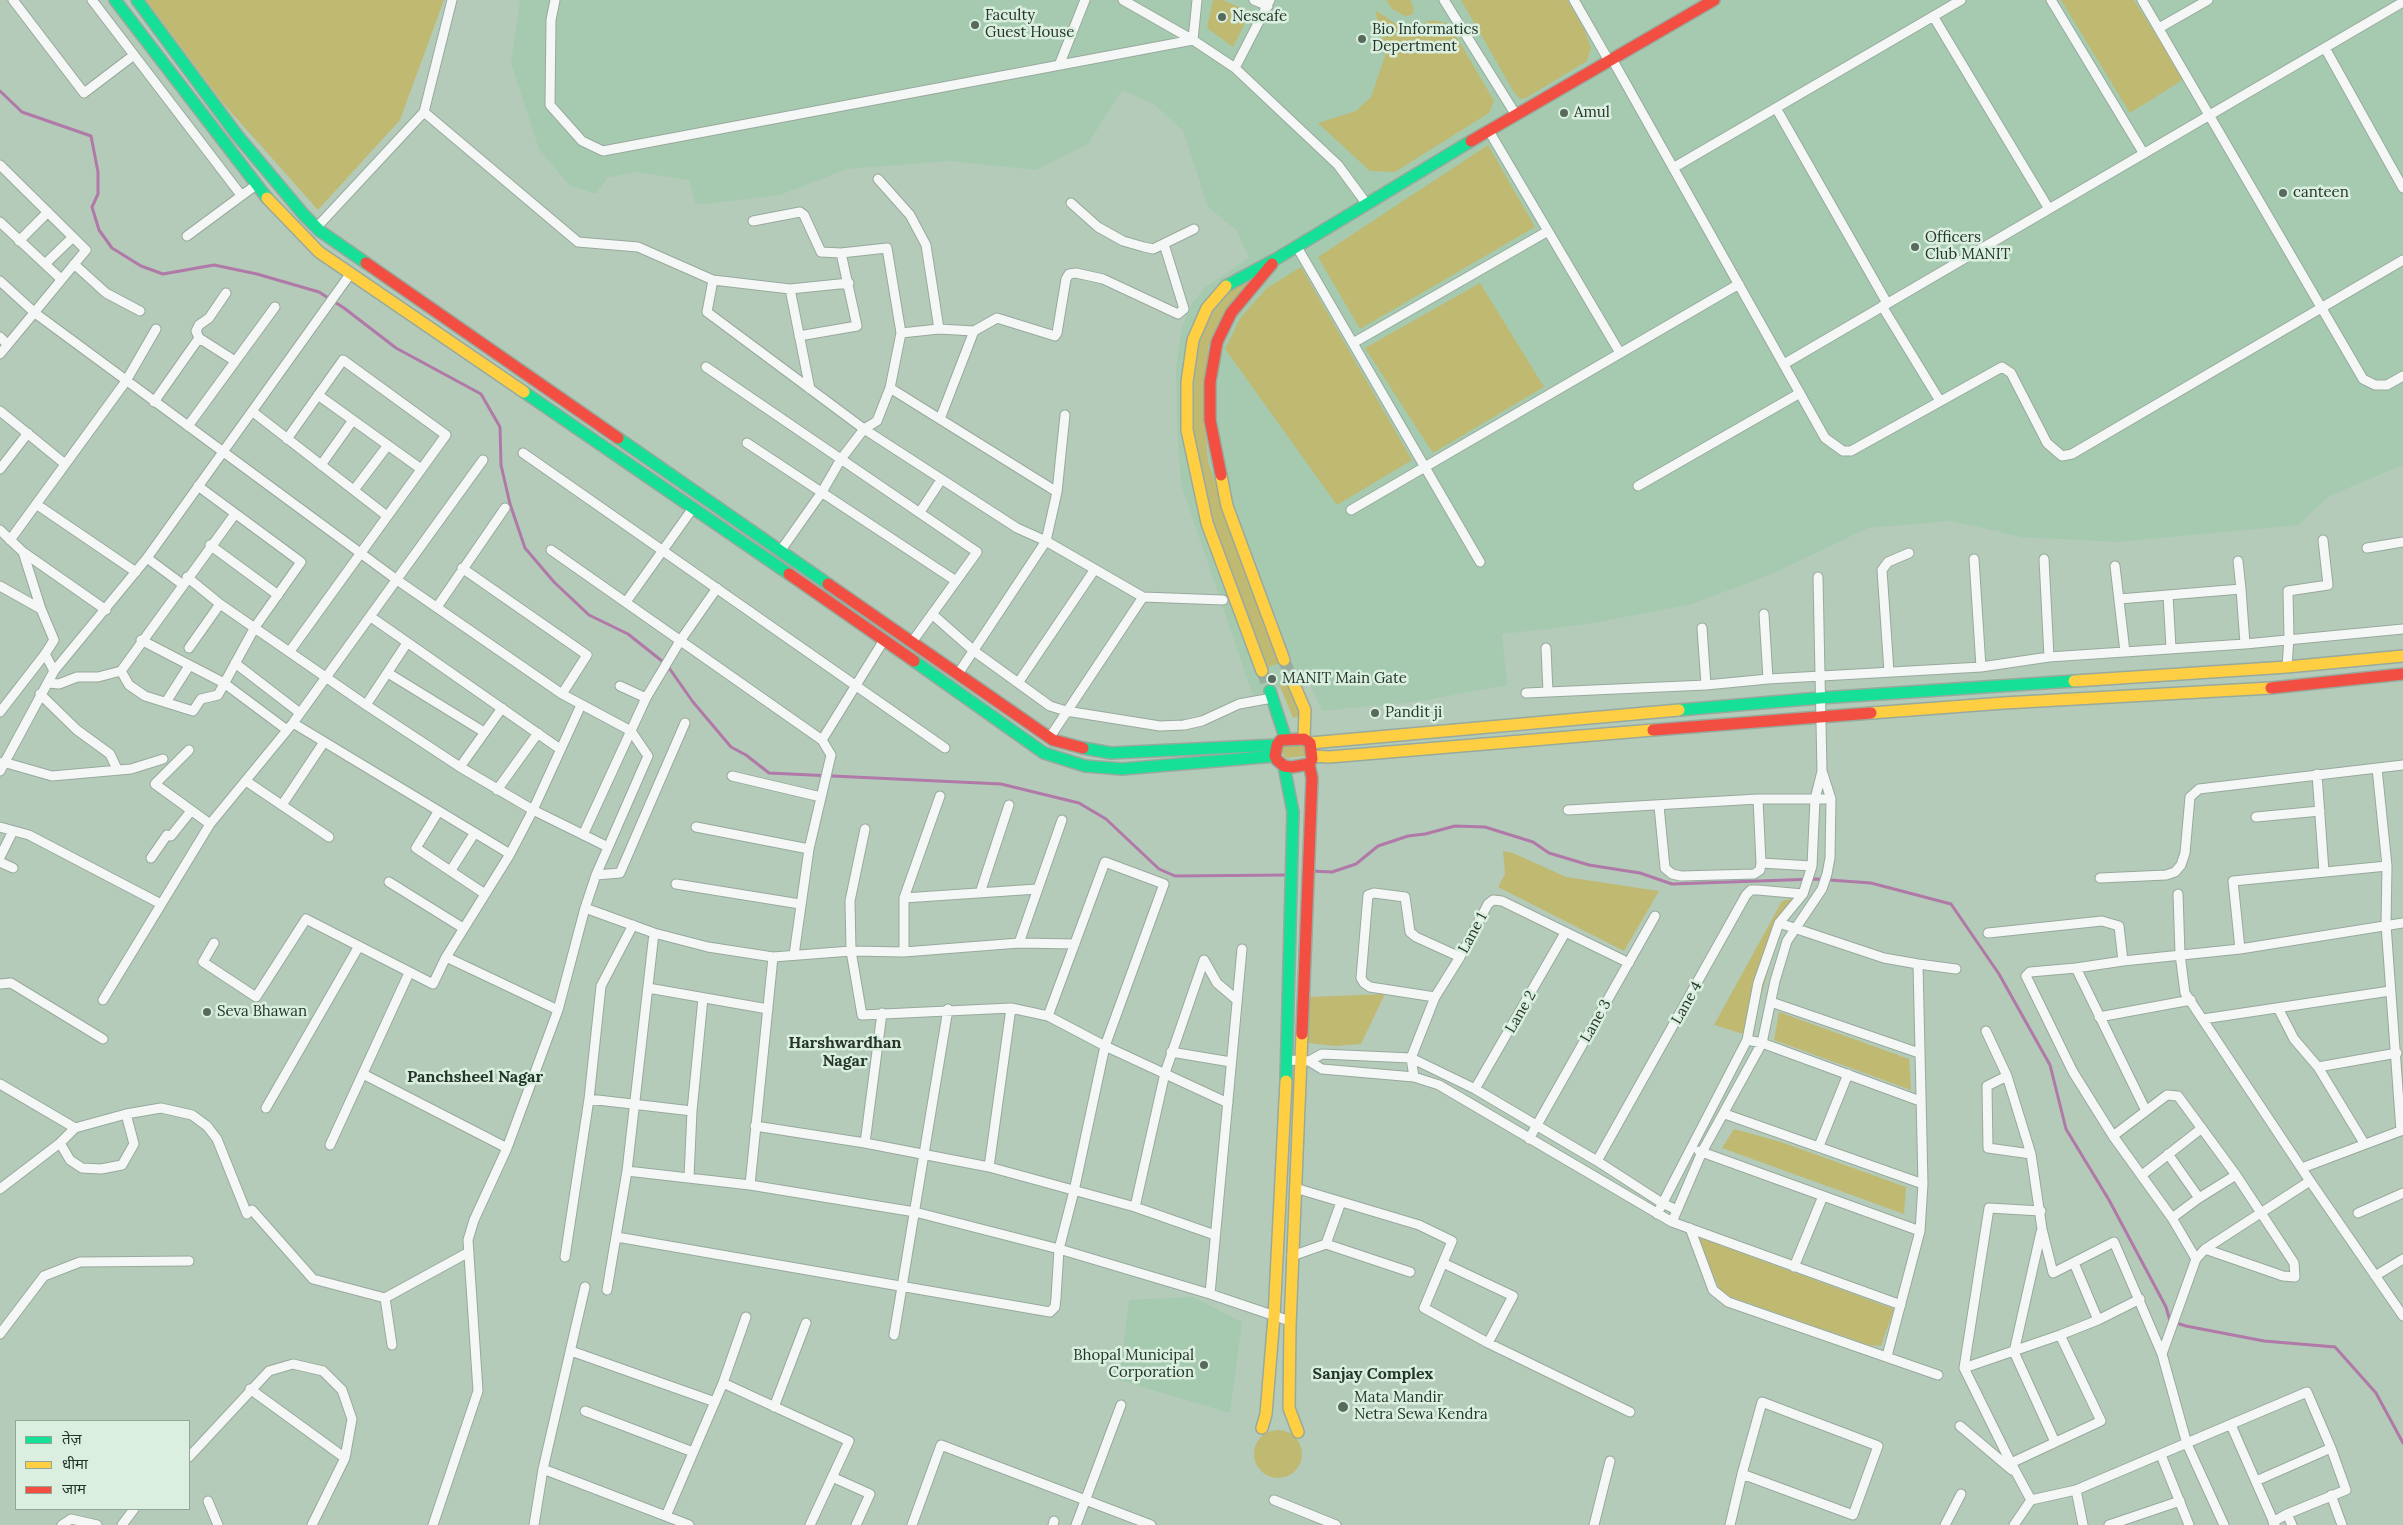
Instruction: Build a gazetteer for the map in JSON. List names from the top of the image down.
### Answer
{
  "streets": {
    "street": [
      "Lane 1",
      "Lane 4",
      "Lane 2",
      "Lane 3"
    ]
  },
  "crossings": [
    ["Lane 1", "Lane 2"],
    ["Lane 1", "Lane 3"]
  ],
  "districts": ["Harshwardhan Nagar", "Panchsheel Nagar", "Sanjay Complex"],
  "places": [
    "Nescafe",
    "Faculty Guest House",
    "Bio Informatics Depertment",
    "Amul",
    "canteen",
    "Officers Club MANIT",
    "MANIT Main Gate",
    "Pandit ji",
    "Seva Bhawan",
    "Bhopal Municipal Corporation",
    "Mata Mandir Netra Sewa Kendra"
  ],
  "legend": ["तेज़", "धीमा", "जाम"]
}
